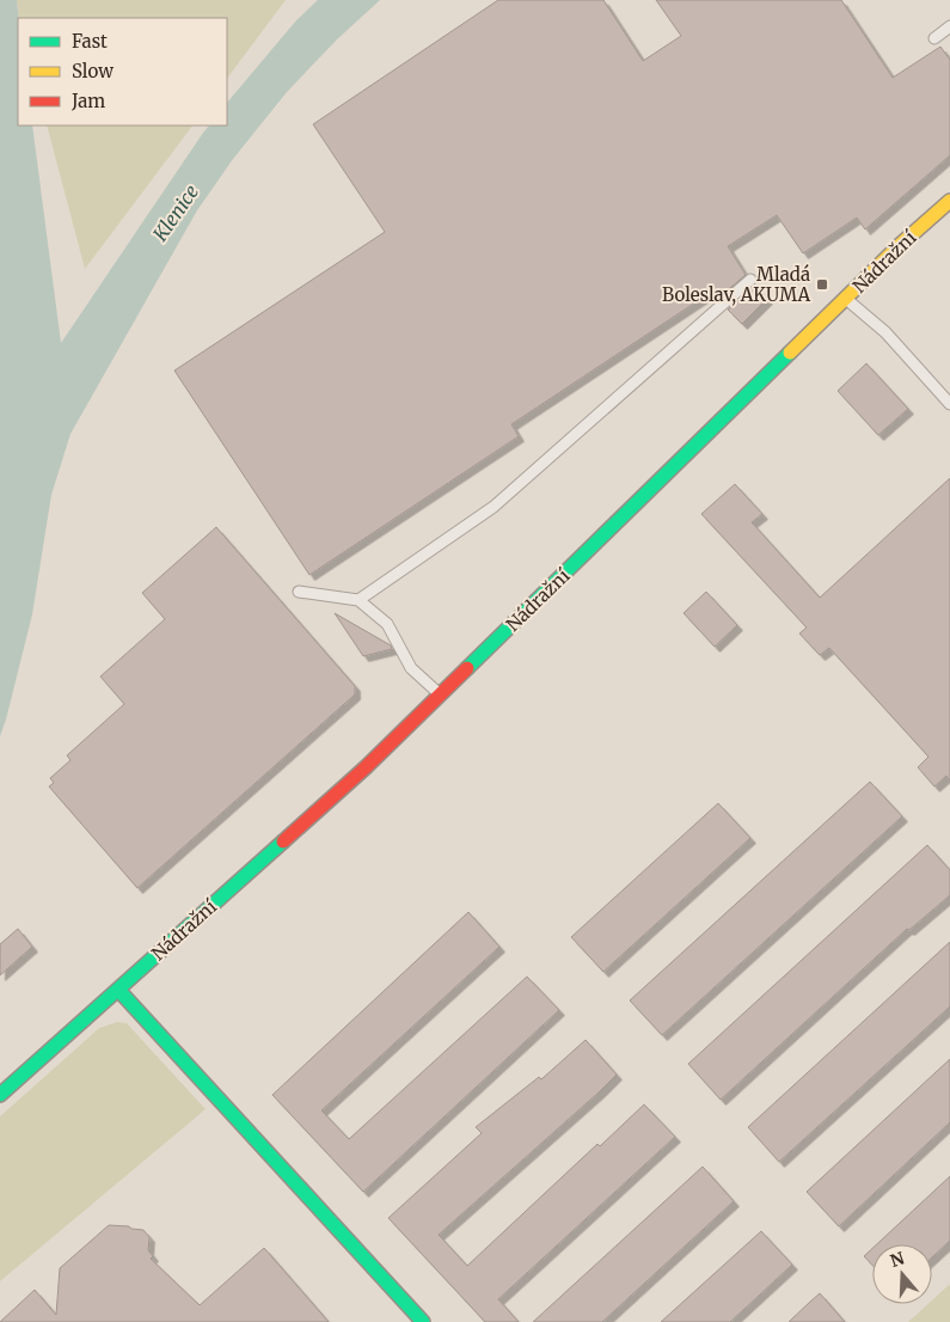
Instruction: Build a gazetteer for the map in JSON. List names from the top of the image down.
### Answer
{
  "streets": {
    "street": ["Nádražní"]
  },
  "water": ["Klenice"],
  "places": {
    "transit": ["Mladá Boleslav, AKUMA"]
  },
  "legend": ["Fast", "Slow", "Jam"],
  "north": "top"
}
